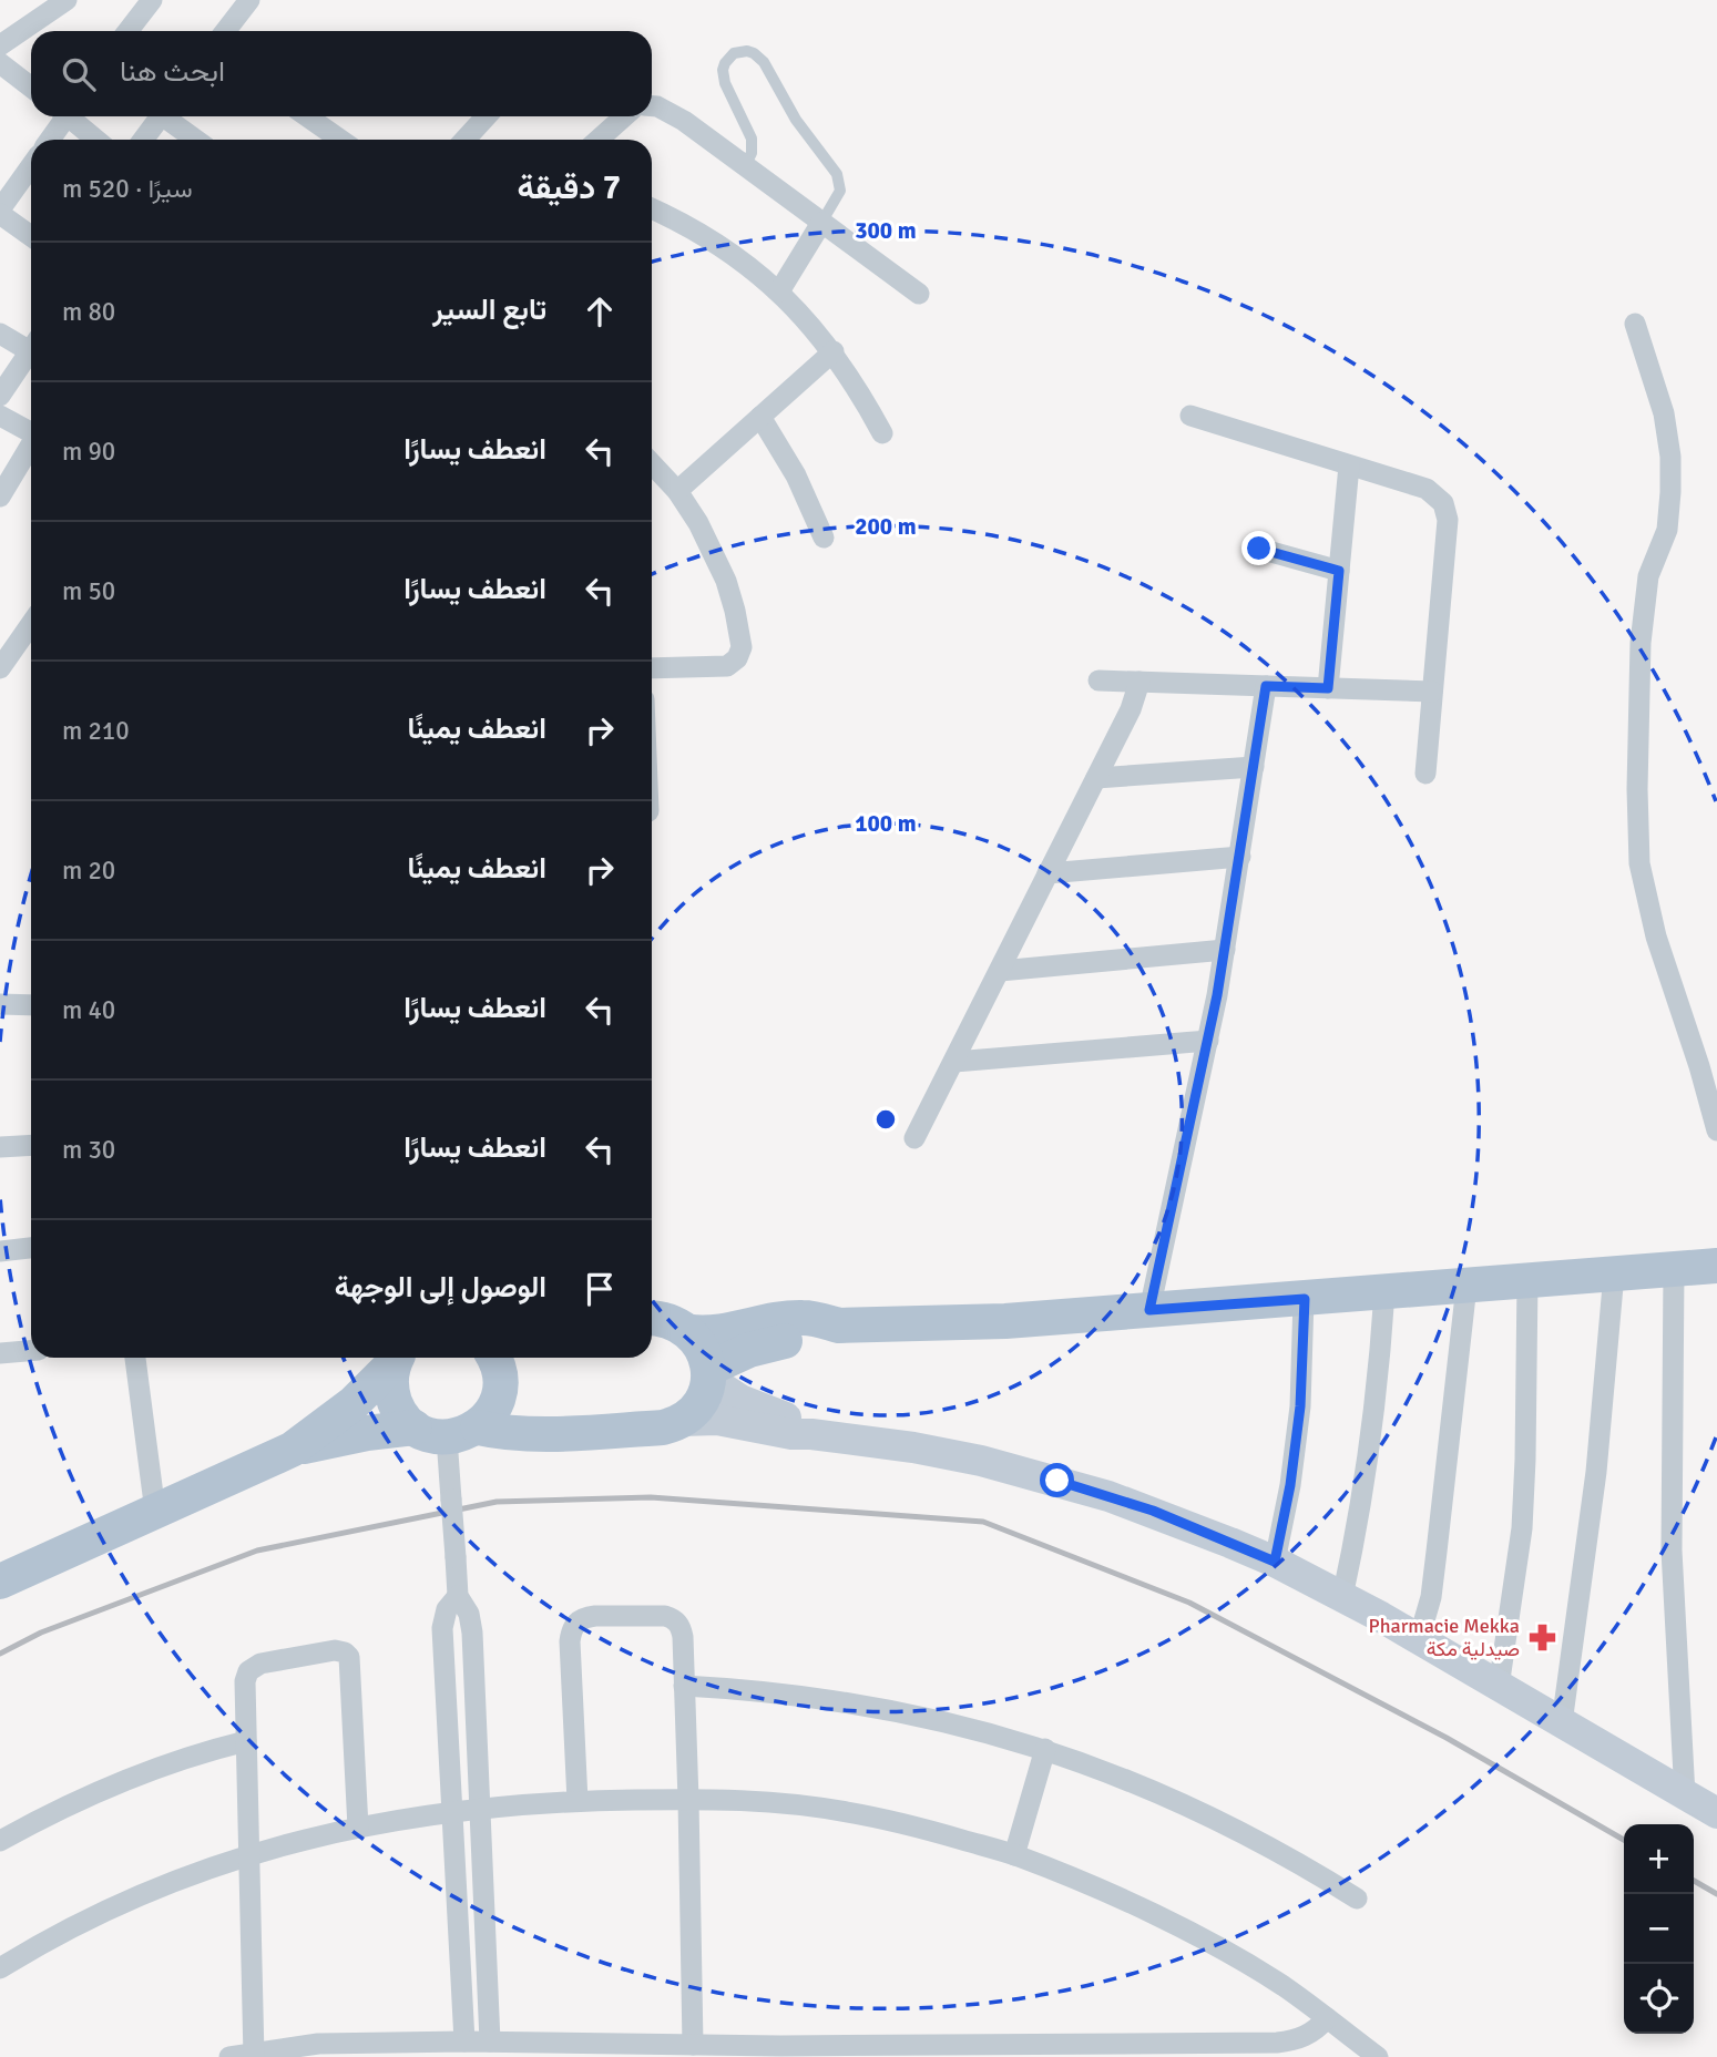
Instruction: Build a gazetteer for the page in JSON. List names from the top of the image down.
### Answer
{
  "places": {
    "pharmacy": ["Pharmacie Mekka صيدلية مكة"]
  },
  "page": {
    "search": "ابحث هنا",
    "heading": ["7 دقيقة", "سيرًا · 520 m"],
    "list": [
      ["تابع السير", "80 m"],
      ["انعطف يسارًا", "90 m"],
      ["انعطف يسارًا", "50 m"],
      ["انعطف يمينًا", "210 m"],
      ["انعطف يمينًا", "20 m"],
      ["انعطف يسارًا", "40 m"],
      ["انعطف يسارًا", "30 m"],
      "الوصول إلى الوجهة"
    ],
    "map_buttons": ["+", "−"]
  },
  "rings": ["300 m", "200 m", "100 m"]
}
